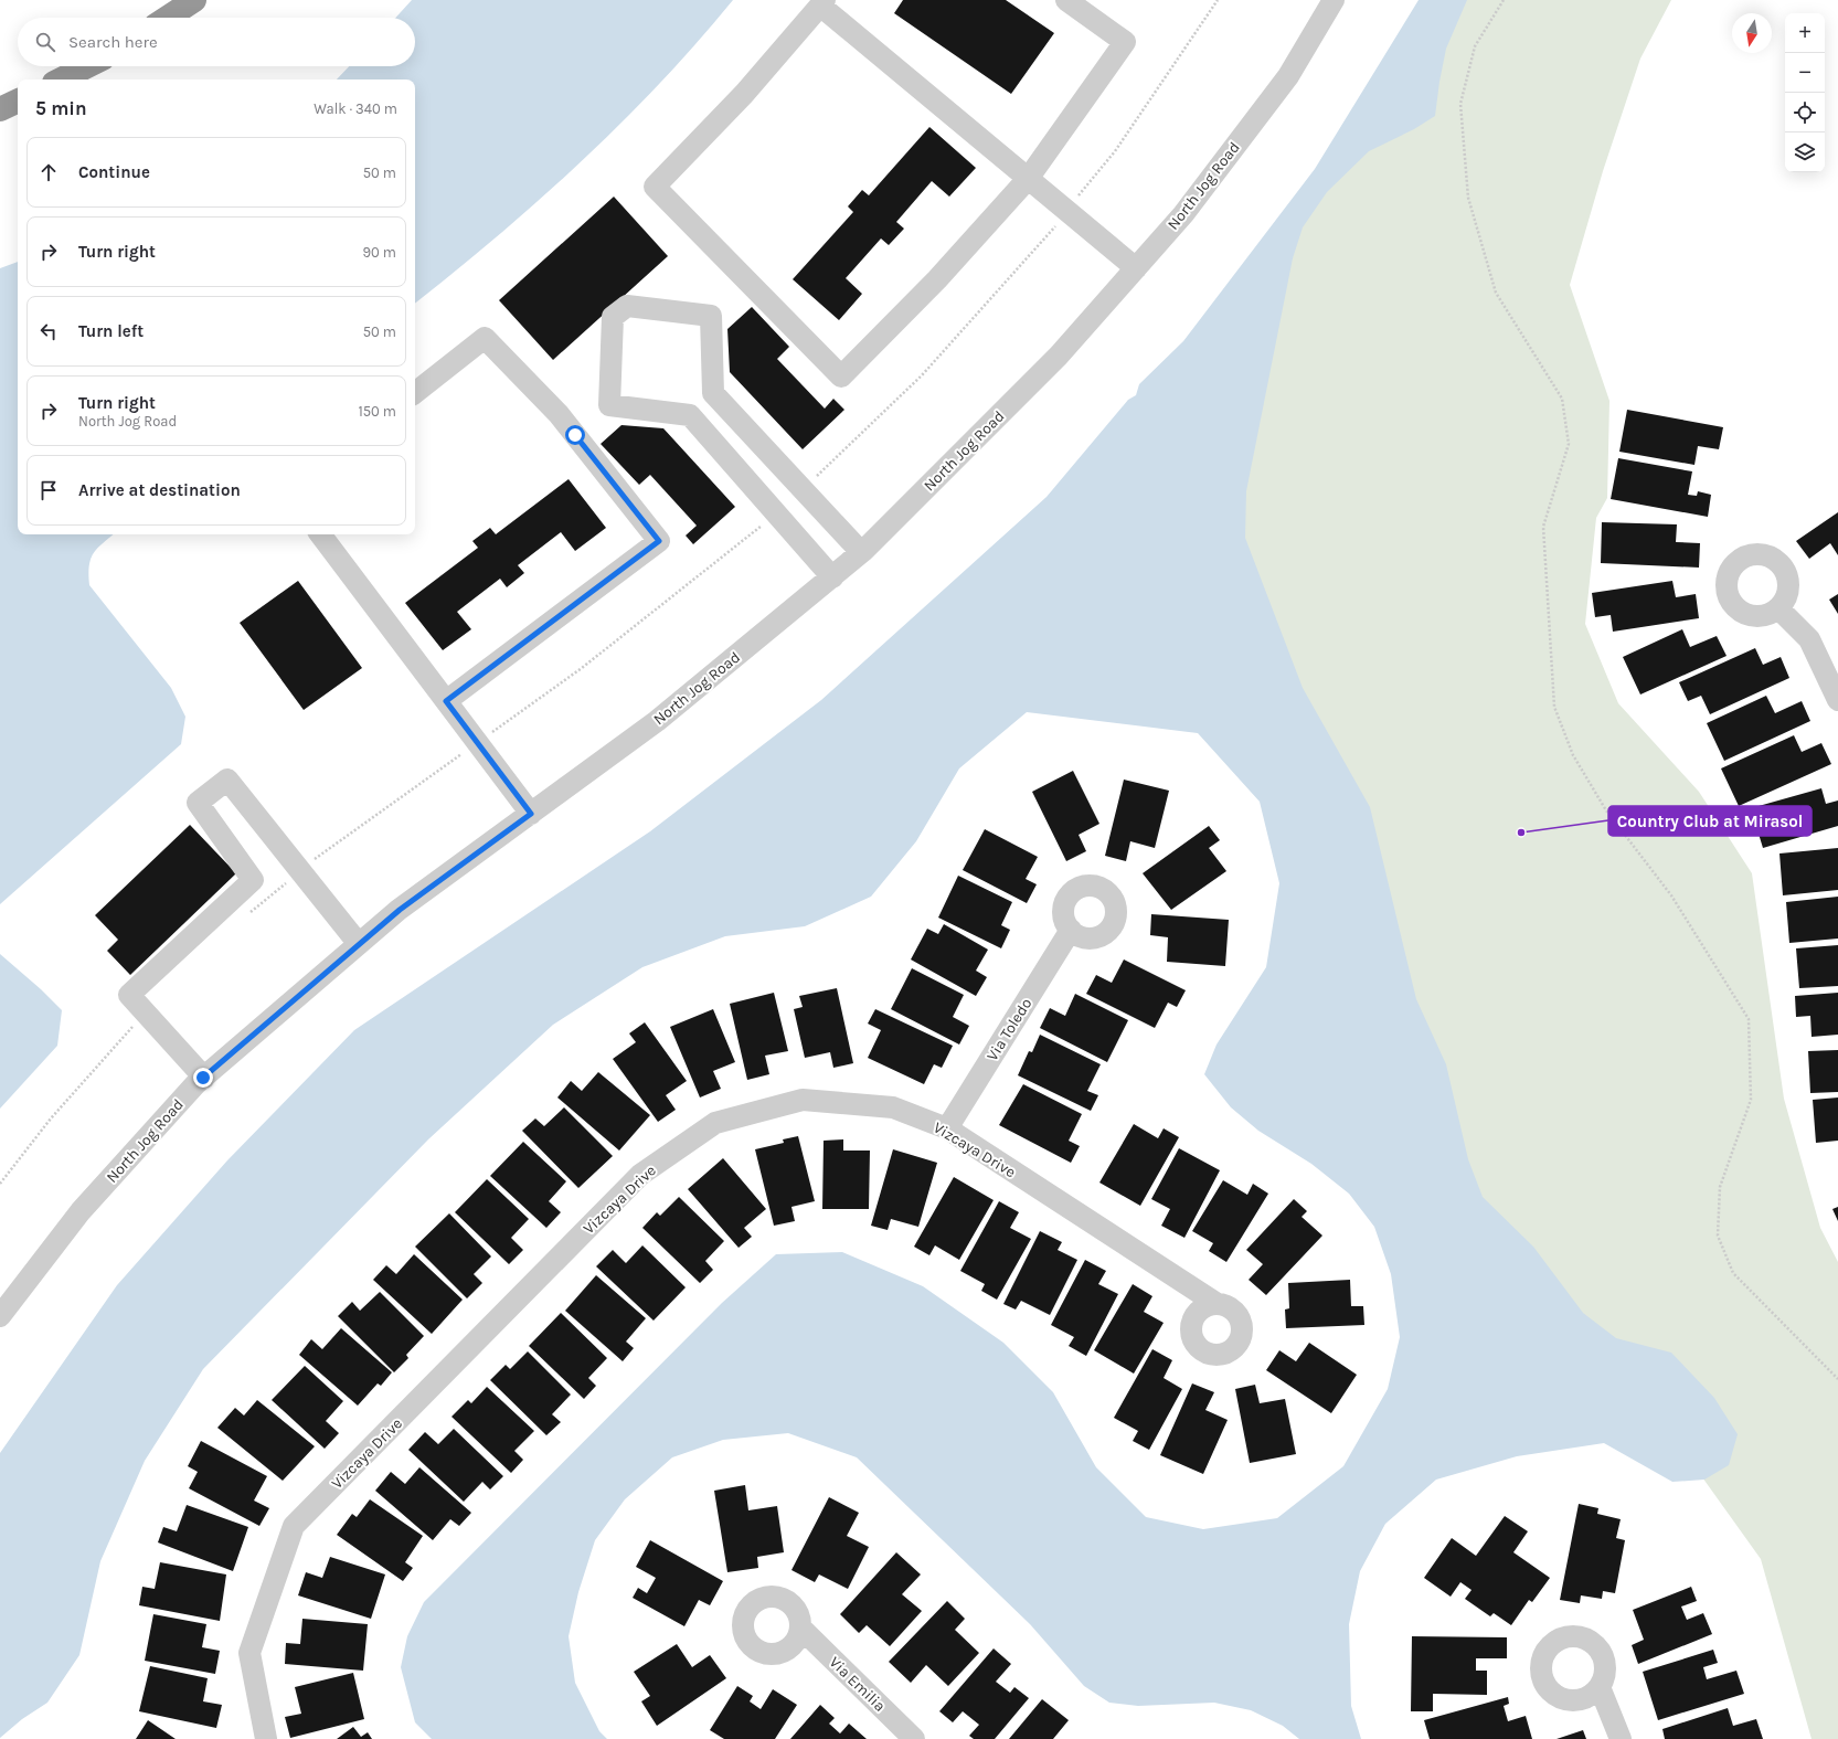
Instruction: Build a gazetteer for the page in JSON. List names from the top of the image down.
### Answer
{
  "streets": {
    "street": [
      "North Jog Road",
      "Via Toledo",
      "Vizcaya Drive",
      "Via Emilia"
    ]
  },
  "crossings": [
    ["Via Toledo", "Vizcaya Drive"]
  ],
  "places": ["Country Club at Mirasol"],
  "north": "bottom",
  "page": {
    "map_buttons": ["+", "−"],
    "search": "Search here",
    "heading": ["5 min", "Walk · 340 m"],
    "list": [
      ["Continue", "50 m"],
      ["Turn right", "90 m"],
      ["Turn left", "50 m"],
      ["Turn right", "North Jog Road", "150 m"],
      "Arrive at destination"
    ]
  }
}
